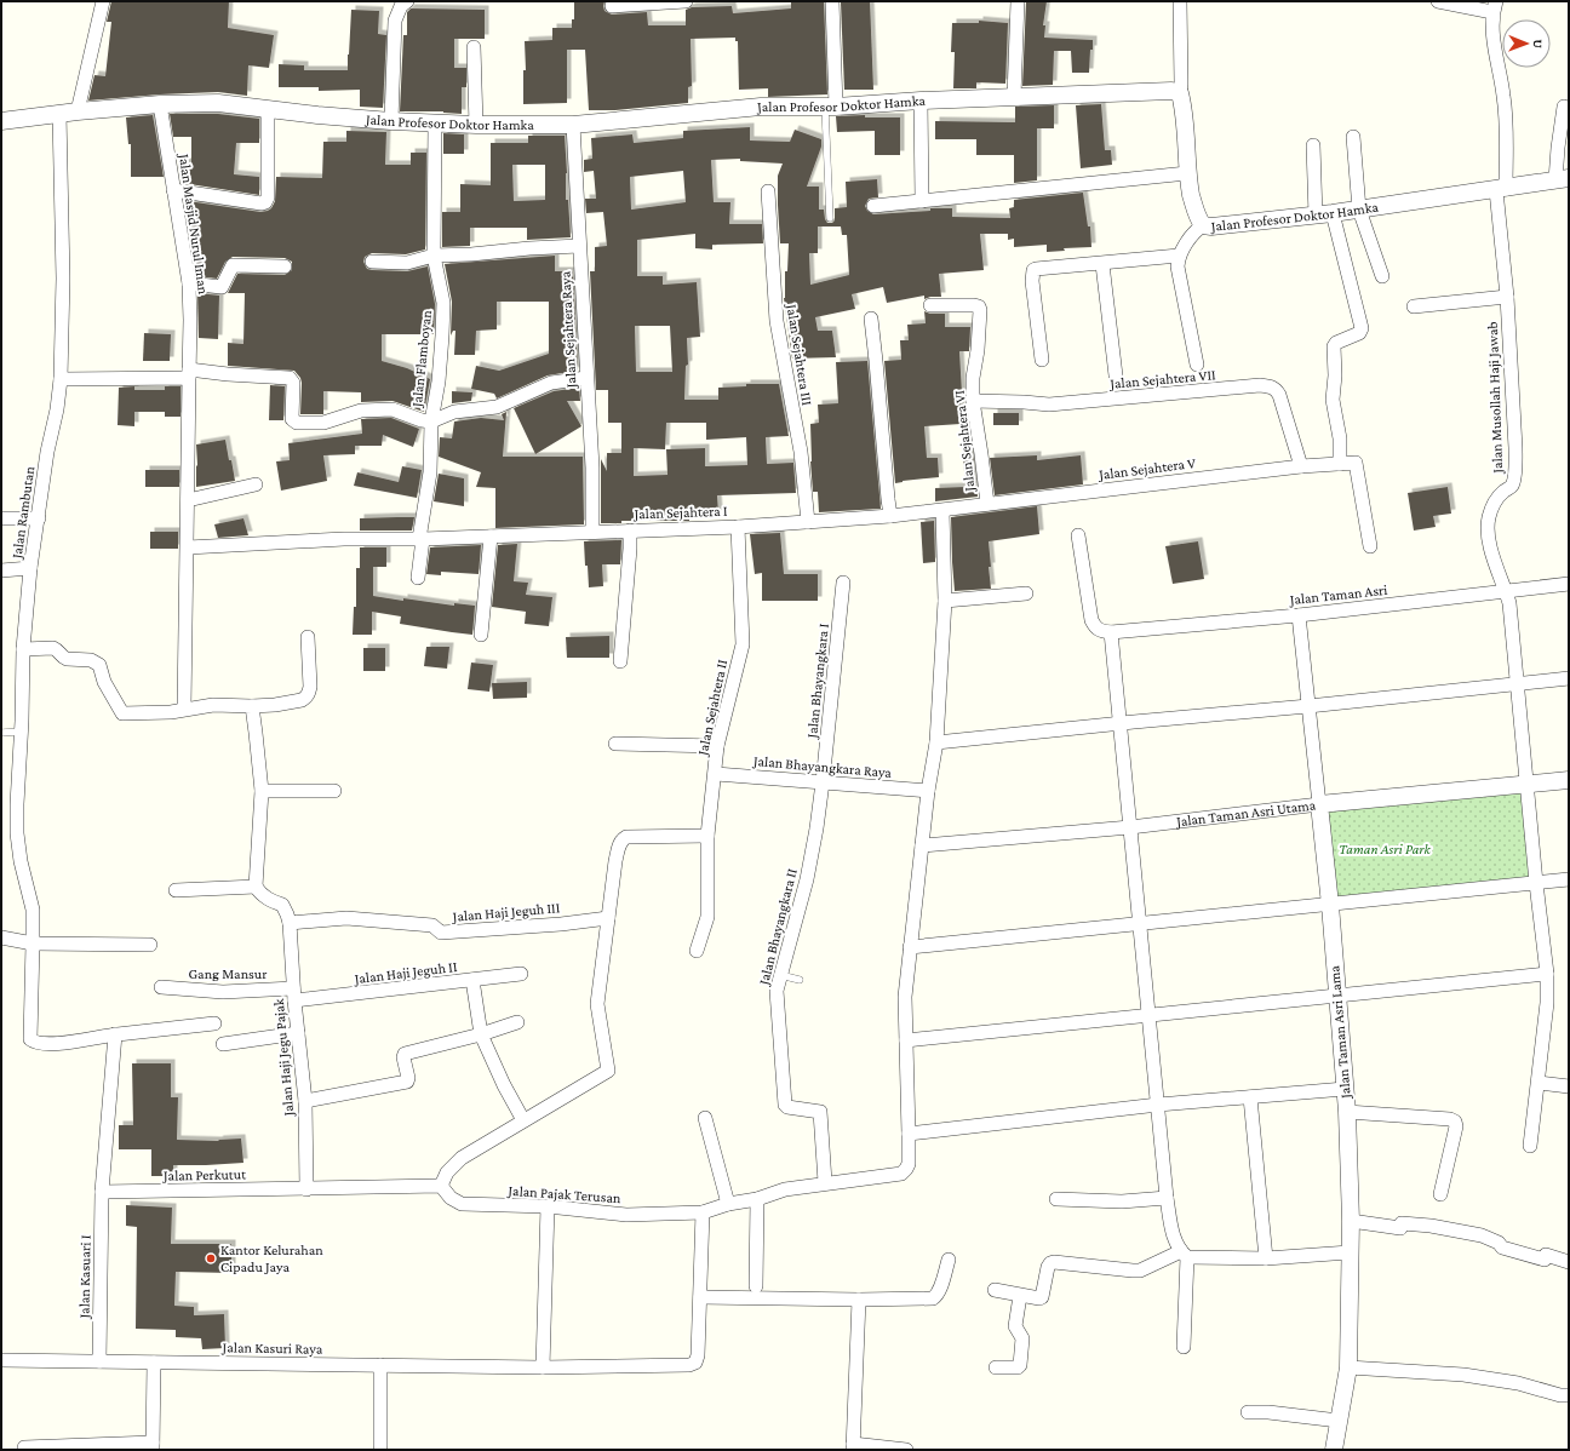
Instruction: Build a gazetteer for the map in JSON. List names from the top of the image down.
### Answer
{
  "streets": {
    "street": [
      "Jalan Profesor Doktor Hamka",
      "Jalan Masjid Nurul Iman",
      "Jalan Sejahtera Raya",
      "Jalan Sejahtera III",
      "Jalan Flamboyan",
      "Jalan Sejahtera VII",
      "Jalan Musollah Haji Jawab",
      "Jalan Sejahtera VI",
      "Jalan Sejahtera V",
      "Jalan Rambutan",
      "Jalan Sejahtera I",
      "Jalan Taman Asri",
      "Jalan Bhayangkara I",
      "Jalan Sejahtera II",
      "Jalan Bhayangkara Raya",
      "Jalan Taman Asri Utama",
      "Jalan Haji Jeguh III",
      "Jalan Bhayangkara II",
      "Jalan Haji Jeguh II",
      "Gang Mansur",
      "Jalan Taman Asri Lama",
      "Jalan Haji Jegu Pajak",
      "Jalan Perkutut",
      "Jalan Pajak Terusan",
      "Jalan Kasuari I",
      "Jalan Kasuri Raya"
    ]
  },
  "crossings": [
    ["Jalan Profesor Doktor Hamka", "Jalan Masjid Nurul Iman"],
    ["Jalan Profesor Doktor Hamka", "Jalan Sejahtera Raya"],
    ["Jalan Profesor Doktor Hamka", "Jalan Flamboyan"],
    ["Jalan Profesor Doktor Hamka", "Jalan Musollah Haji Jawab"],
    ["Jalan Profesor Doktor Hamka", "Jalan Rambutan"],
    ["Jalan Masjid Nurul Iman", "Jalan Sejahtera I"],
    ["Jalan Sejahtera Raya", "Jalan Sejahtera I"],
    ["Jalan Sejahtera III", "Jalan Sejahtera I"],
    ["Jalan Flamboyan", "Jalan Sejahtera I"],
    ["Jalan Sejahtera VII", "Jalan Sejahtera VI"],
    ["Jalan Sejahtera VII", "Jalan Sejahtera V"],
    ["Jalan Musollah Haji Jawab", "Jalan Taman Asri"],
    ["Jalan Musollah Haji Jawab", "Jalan Taman Asri Utama"],
    ["Jalan Sejahtera VI", "Jalan Sejahtera V"],
    ["Jalan Sejahtera V", "Jalan Sejahtera I"],
    ["Jalan Sejahtera V", "Jalan Pajak Terusan"],
    ["Jalan Rambutan", "Jalan Kasuari I"],
    ["Jalan Sejahtera I", "Jalan Sejahtera II"],
    ["Jalan Sejahtera I", "Jalan Pajak Terusan"],
    ["Jalan Taman Asri", "Jalan Taman Asri Lama"],
    ["Jalan Bhayangkara I", "Jalan Bhayangkara Raya"],
    ["Jalan Bhayangkara I", "Jalan Bhayangkara II"],
    ["Jalan Sejahtera II", "Jalan Bhayangkara Raya"],
    ["Jalan Bhayangkara Raya", "Jalan Bhayangkara II"],
    ["Jalan Bhayangkara Raya", "Jalan Pajak Terusan"],
    ["Jalan Taman Asri Utama", "Jalan Taman Asri Lama"],
    ["Jalan Taman Asri Utama", "Jalan Pajak Terusan"],
    ["Jalan Haji Jeguh III", "Jalan Haji Jegu Pajak"],
    ["Jalan Bhayangkara II", "Jalan Pajak Terusan"],
    ["Jalan Haji Jeguh II", "Gang Mansur"],
    ["Jalan Haji Jeguh II", "Jalan Haji Jegu Pajak"],
    ["Gang Mansur", "Jalan Haji Jegu Pajak"],
    ["Jalan Haji Jegu Pajak", "Jalan Perkutut"],
    ["Jalan Perkutut", "Jalan Kasuari I"],
    ["Jalan Kasuari I", "Jalan Kasuri Raya"]
  ],
  "parks": ["Taman Asri Park"],
  "places": ["Kantor Kelurahan Cipadu Jaya"],
  "north": "right"
}
